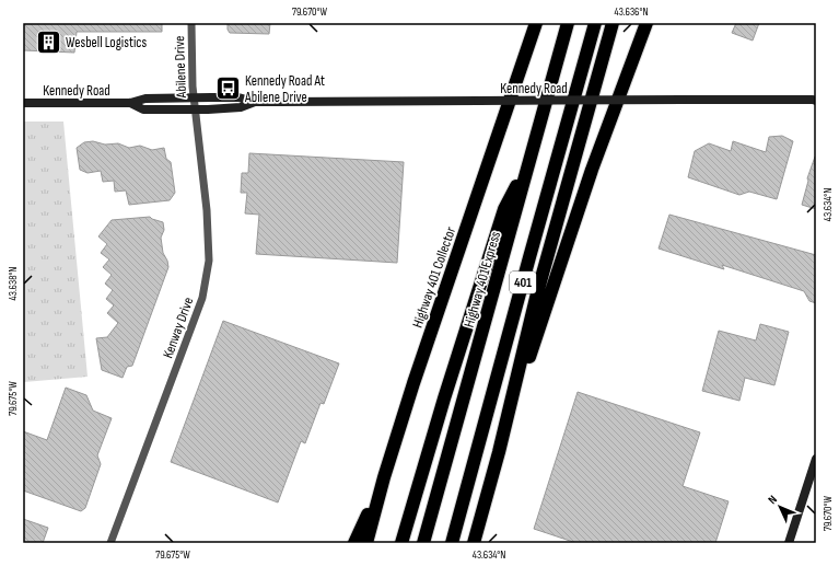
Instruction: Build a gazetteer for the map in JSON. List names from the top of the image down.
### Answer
{
  "streets": {
    "highway": ["Highway 401 Collector", "Highway 401 Express", "401"],
    "main road": ["Kennedy Road"],
    "street": ["Abilene Drive", "Kenway Drive"]
  },
  "crossings": [
    ["Abilene Drive", "Kennedy Road"],
    ["Abilene Drive", "Kenway Drive"],
    ["Kennedy Road", "Kenway Drive"]
  ],
  "places": {
    "building": ["Wesbell Logistics"],
    "bus stop": ["Kennedy Road At Abilene Drive"]
  },
  "north": "top left",
  "coordinates": [
    "79.670°W",
    "43.636°N",
    "43.634°N",
    "43.638°N",
    "79.675°W"
  ]
}
